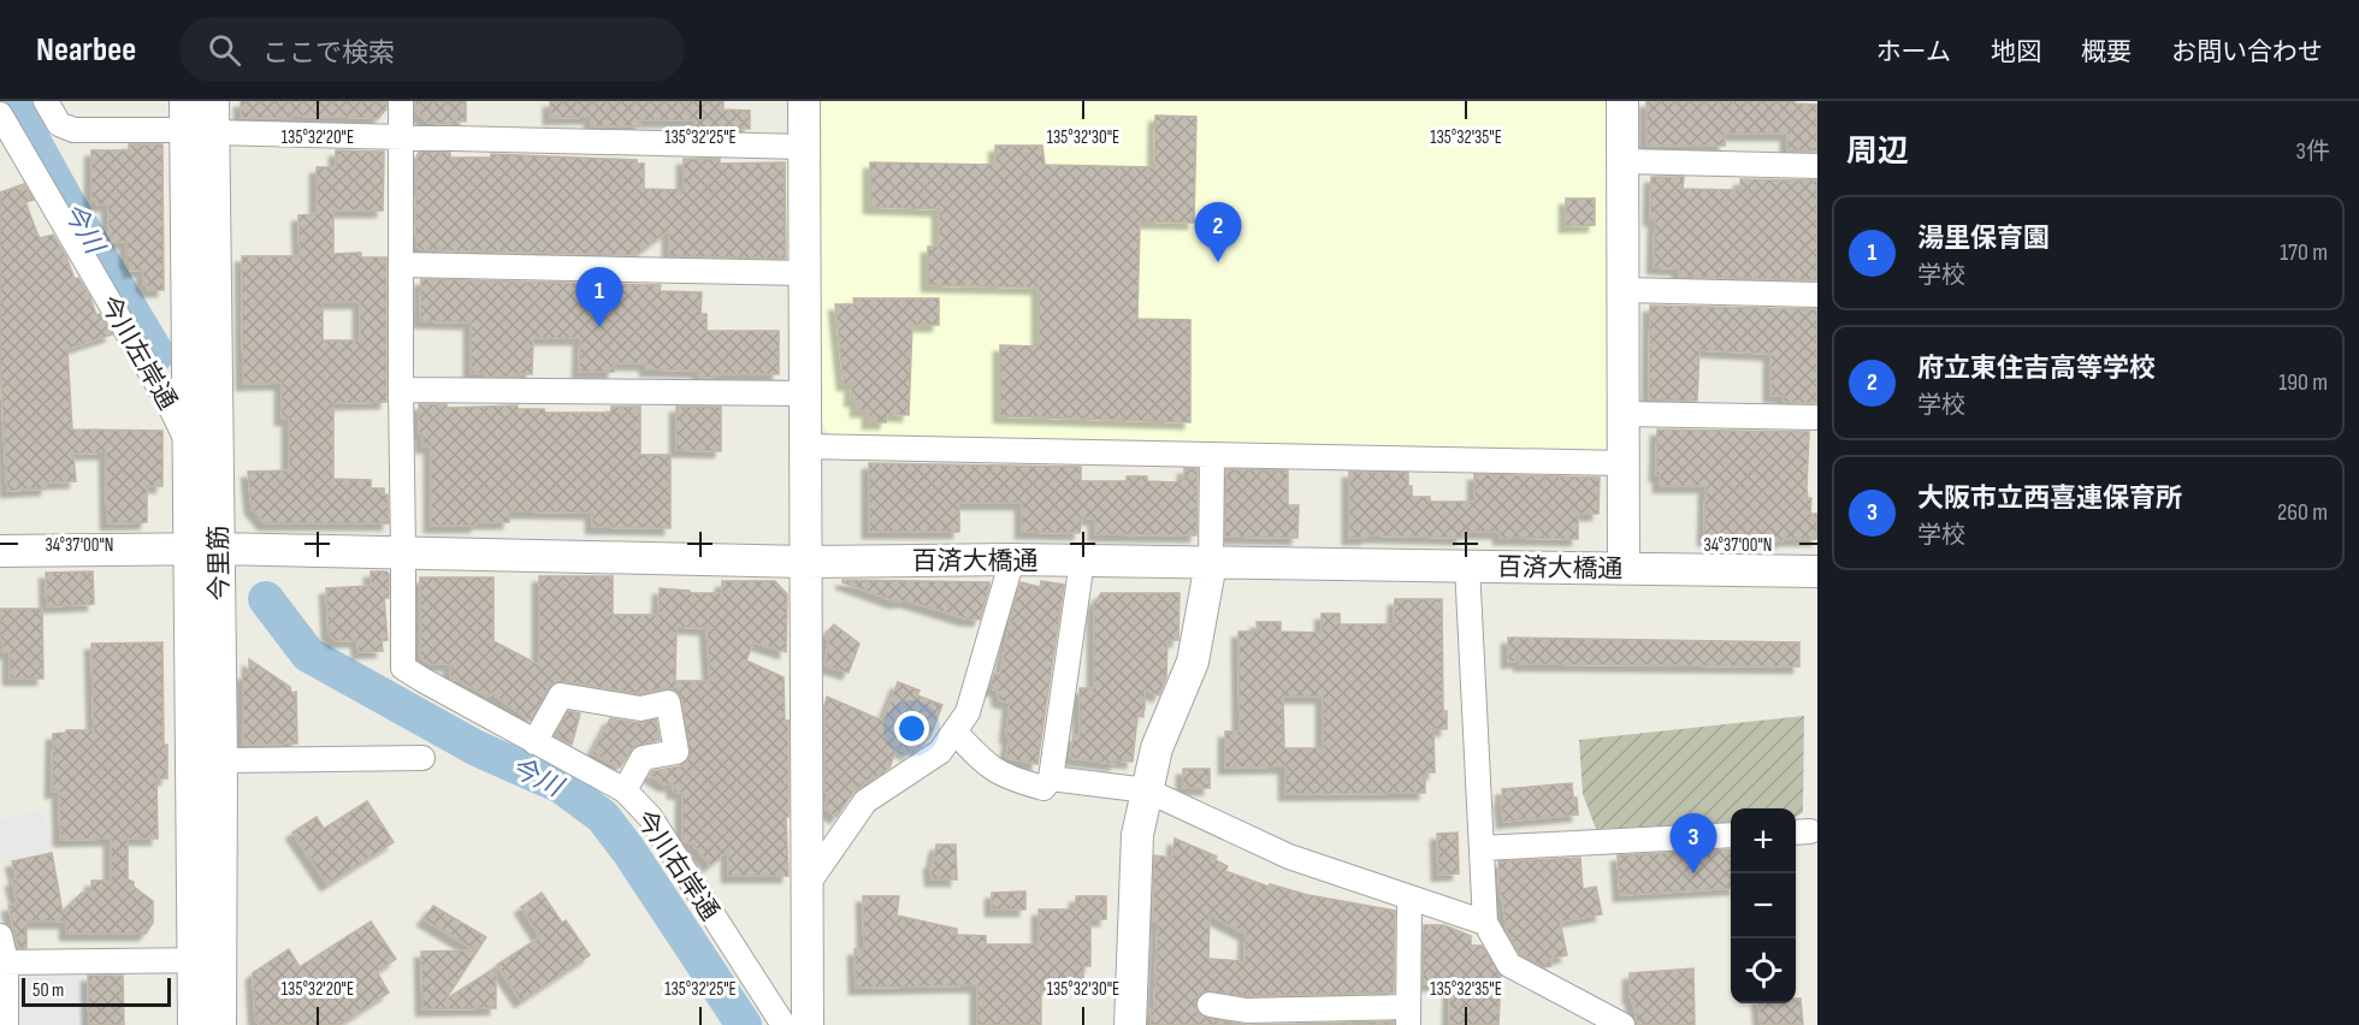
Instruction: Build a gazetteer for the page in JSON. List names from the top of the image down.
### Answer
{
  "streets": {
    "street": [
      "今川左岸通",
      "百済大橋通",
      "今里筋",
      "今川右岸通"
    ]
  },
  "crossings": [
    ["今川左岸通", "今里筋"],
    ["百済大橋通", "今里筋"],
    ["百済大橋通", "今川右岸通"]
  ],
  "water": ["今川"],
  "scale_bar": "50 m",
  "page": {
    "header": "Nearbee",
    "search": "ここで検索",
    "nav": [
      "ホーム",
      "地図",
      "概要",
      "お問い合わせ"
    ],
    "heading": ["周辺", "3件"],
    "list": [
      {
        "mark": "1",
        "name": "湯里保育園",
        "note": "学校",
        "value": "170 m"
      },
      {
        "mark": "2",
        "name": "府立東住吉高等学校",
        "note": "学校",
        "value": "190 m"
      },
      {
        "mark": "3",
        "name": "大阪市立西喜連保育所",
        "note": "学校",
        "value": "260 m"
      }
    ],
    "pins": ["2", "1", "3"],
    "map_buttons": ["+", "−"],
    "scale": "50 m"
  },
  "coordinates": [
    "135°32'20\"E",
    "135°32'25\"E",
    "135°32'30\"E",
    "135°32'35\"E",
    "34°37'00\"N"
  ]
}
